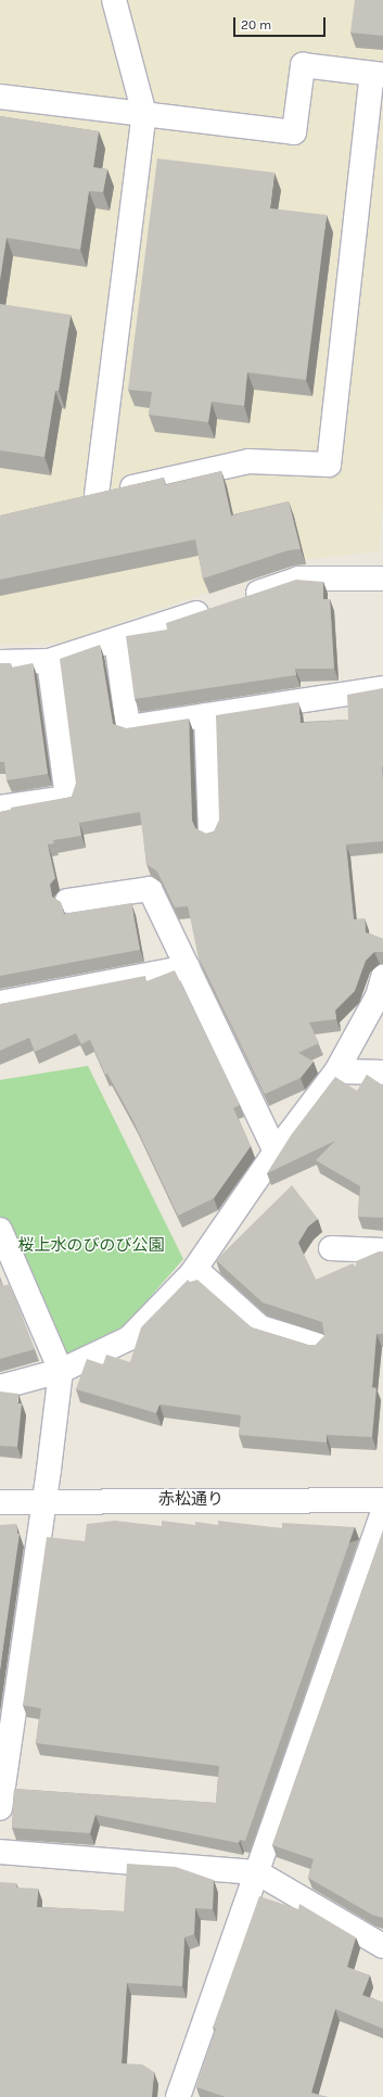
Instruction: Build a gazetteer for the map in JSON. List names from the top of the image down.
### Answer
{
  "streets": {
    "street": ["赤松通り"]
  },
  "parks": ["桜上水のびのび公園"],
  "scale_bar": "20 m"
}
